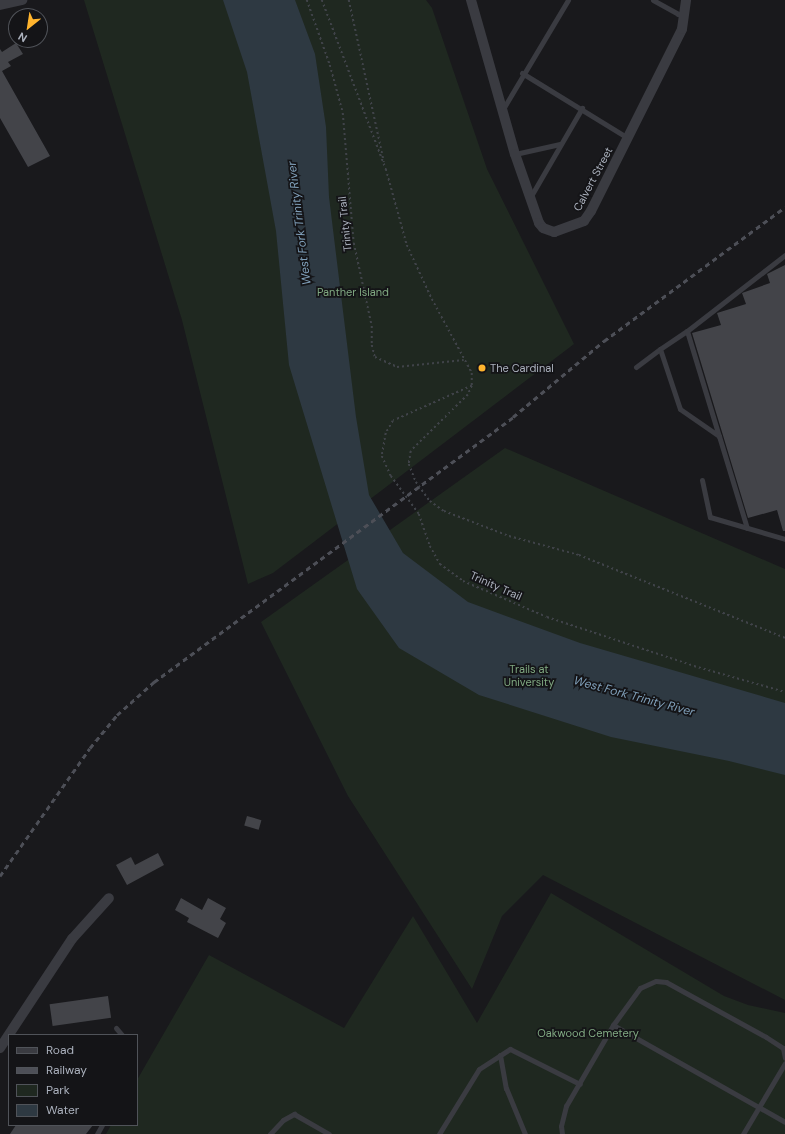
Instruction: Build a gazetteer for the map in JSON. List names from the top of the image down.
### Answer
{
  "streets": {
    "street": ["Calvert Street"],
    "path": ["Trinity Trail"]
  },
  "water": ["West Fork Trinity River"],
  "parks": ["Panther Island", "Trails at University", "Oakwood Cemetery"],
  "places": ["The Cardinal"],
  "legend": [
    "Road",
    "Railway",
    "Park",
    "Water"
  ],
  "north": "bottom left"
}
